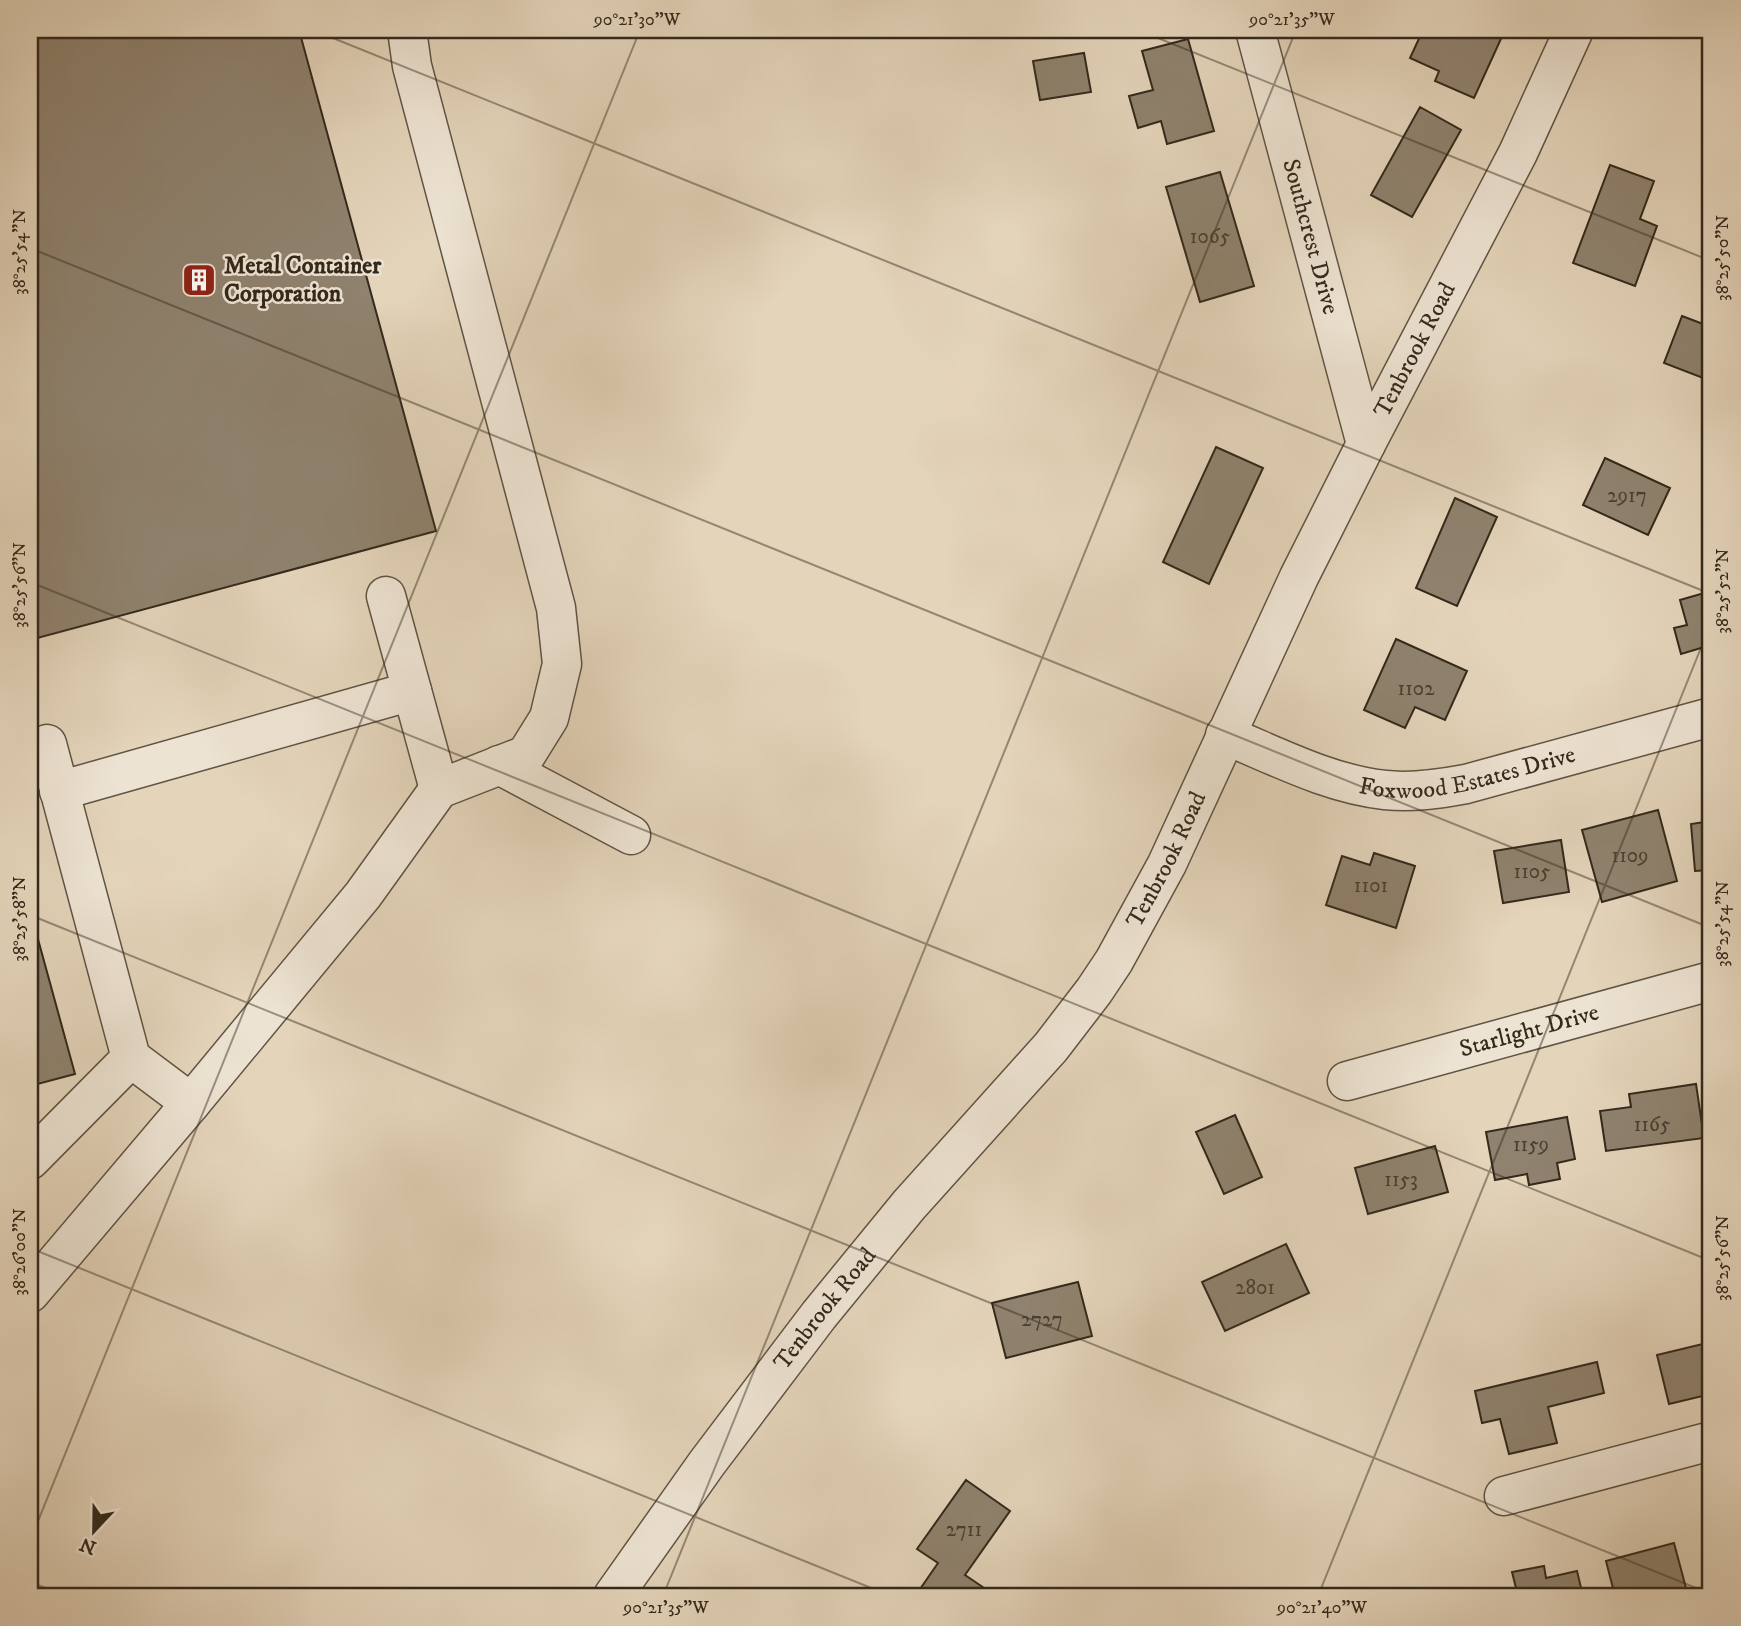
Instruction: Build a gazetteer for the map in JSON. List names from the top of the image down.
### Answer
{
  "streets": {
    "street": [
      "Southcrest Drive",
      "Tenbrook Road",
      "Foxwood Estates Drive",
      "Starlight Drive"
    ]
  },
  "crossings": [
    ["Southcrest Drive", "Tenbrook Road"],
    ["Tenbrook Road", "Foxwood Estates Drive"]
  ],
  "places": {
    "building": ["Metal Container Corporation"]
  },
  "house_numbers": [
    "1065",
    "2917",
    "1102",
    "1109",
    "1105",
    "1101",
    "1165",
    "1159",
    "1153",
    "2801",
    "2727",
    "2711"
  ],
  "north": "bottom",
  "coordinates": [
    "90°21'30\"W",
    "90°21'35\"W",
    "38°25'54\"N",
    "38°25'50\"N",
    "38°25'56\"N",
    "38°25'52\"N",
    "38°25'58\"N",
    "38°26'00\"N",
    "90°21'40\"W"
  ]
}
